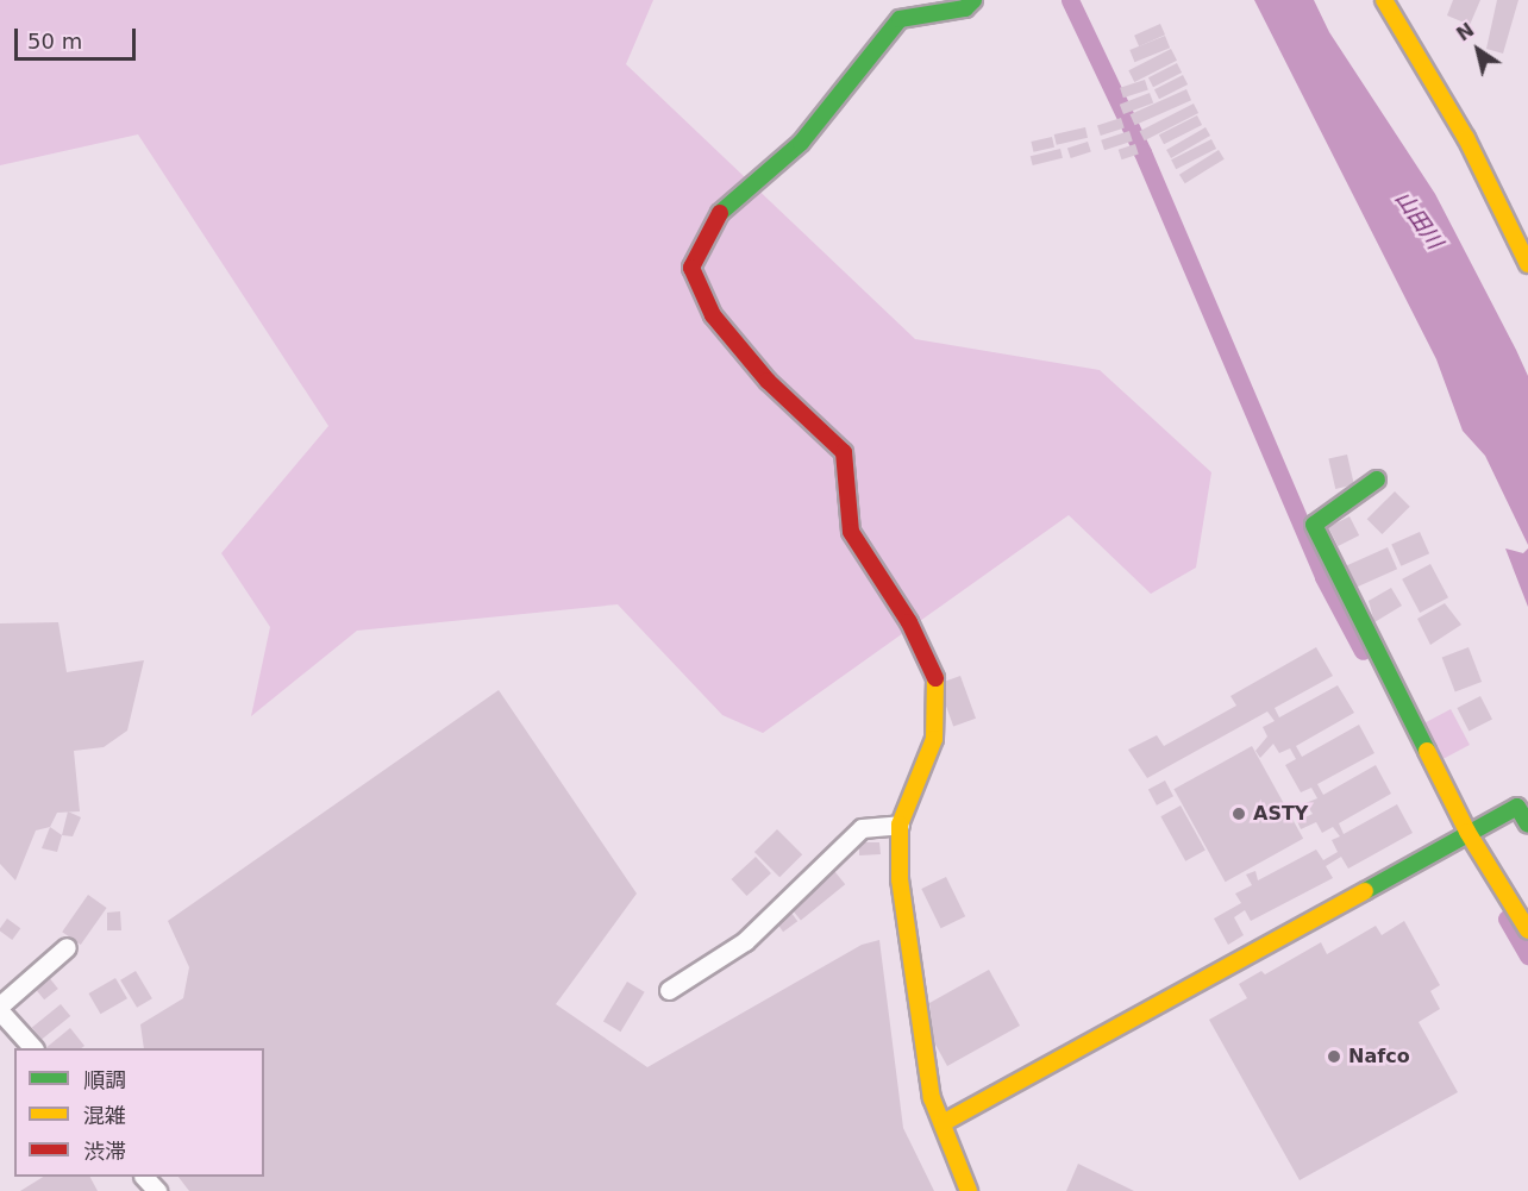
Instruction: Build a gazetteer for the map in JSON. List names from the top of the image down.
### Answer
{
  "water": ["山田川"],
  "places": ["ASTY", "Nafco"],
  "legend": ["順調", "混雑", "渋滞"],
  "scale_bar": "50 m",
  "north": "top left"
}
